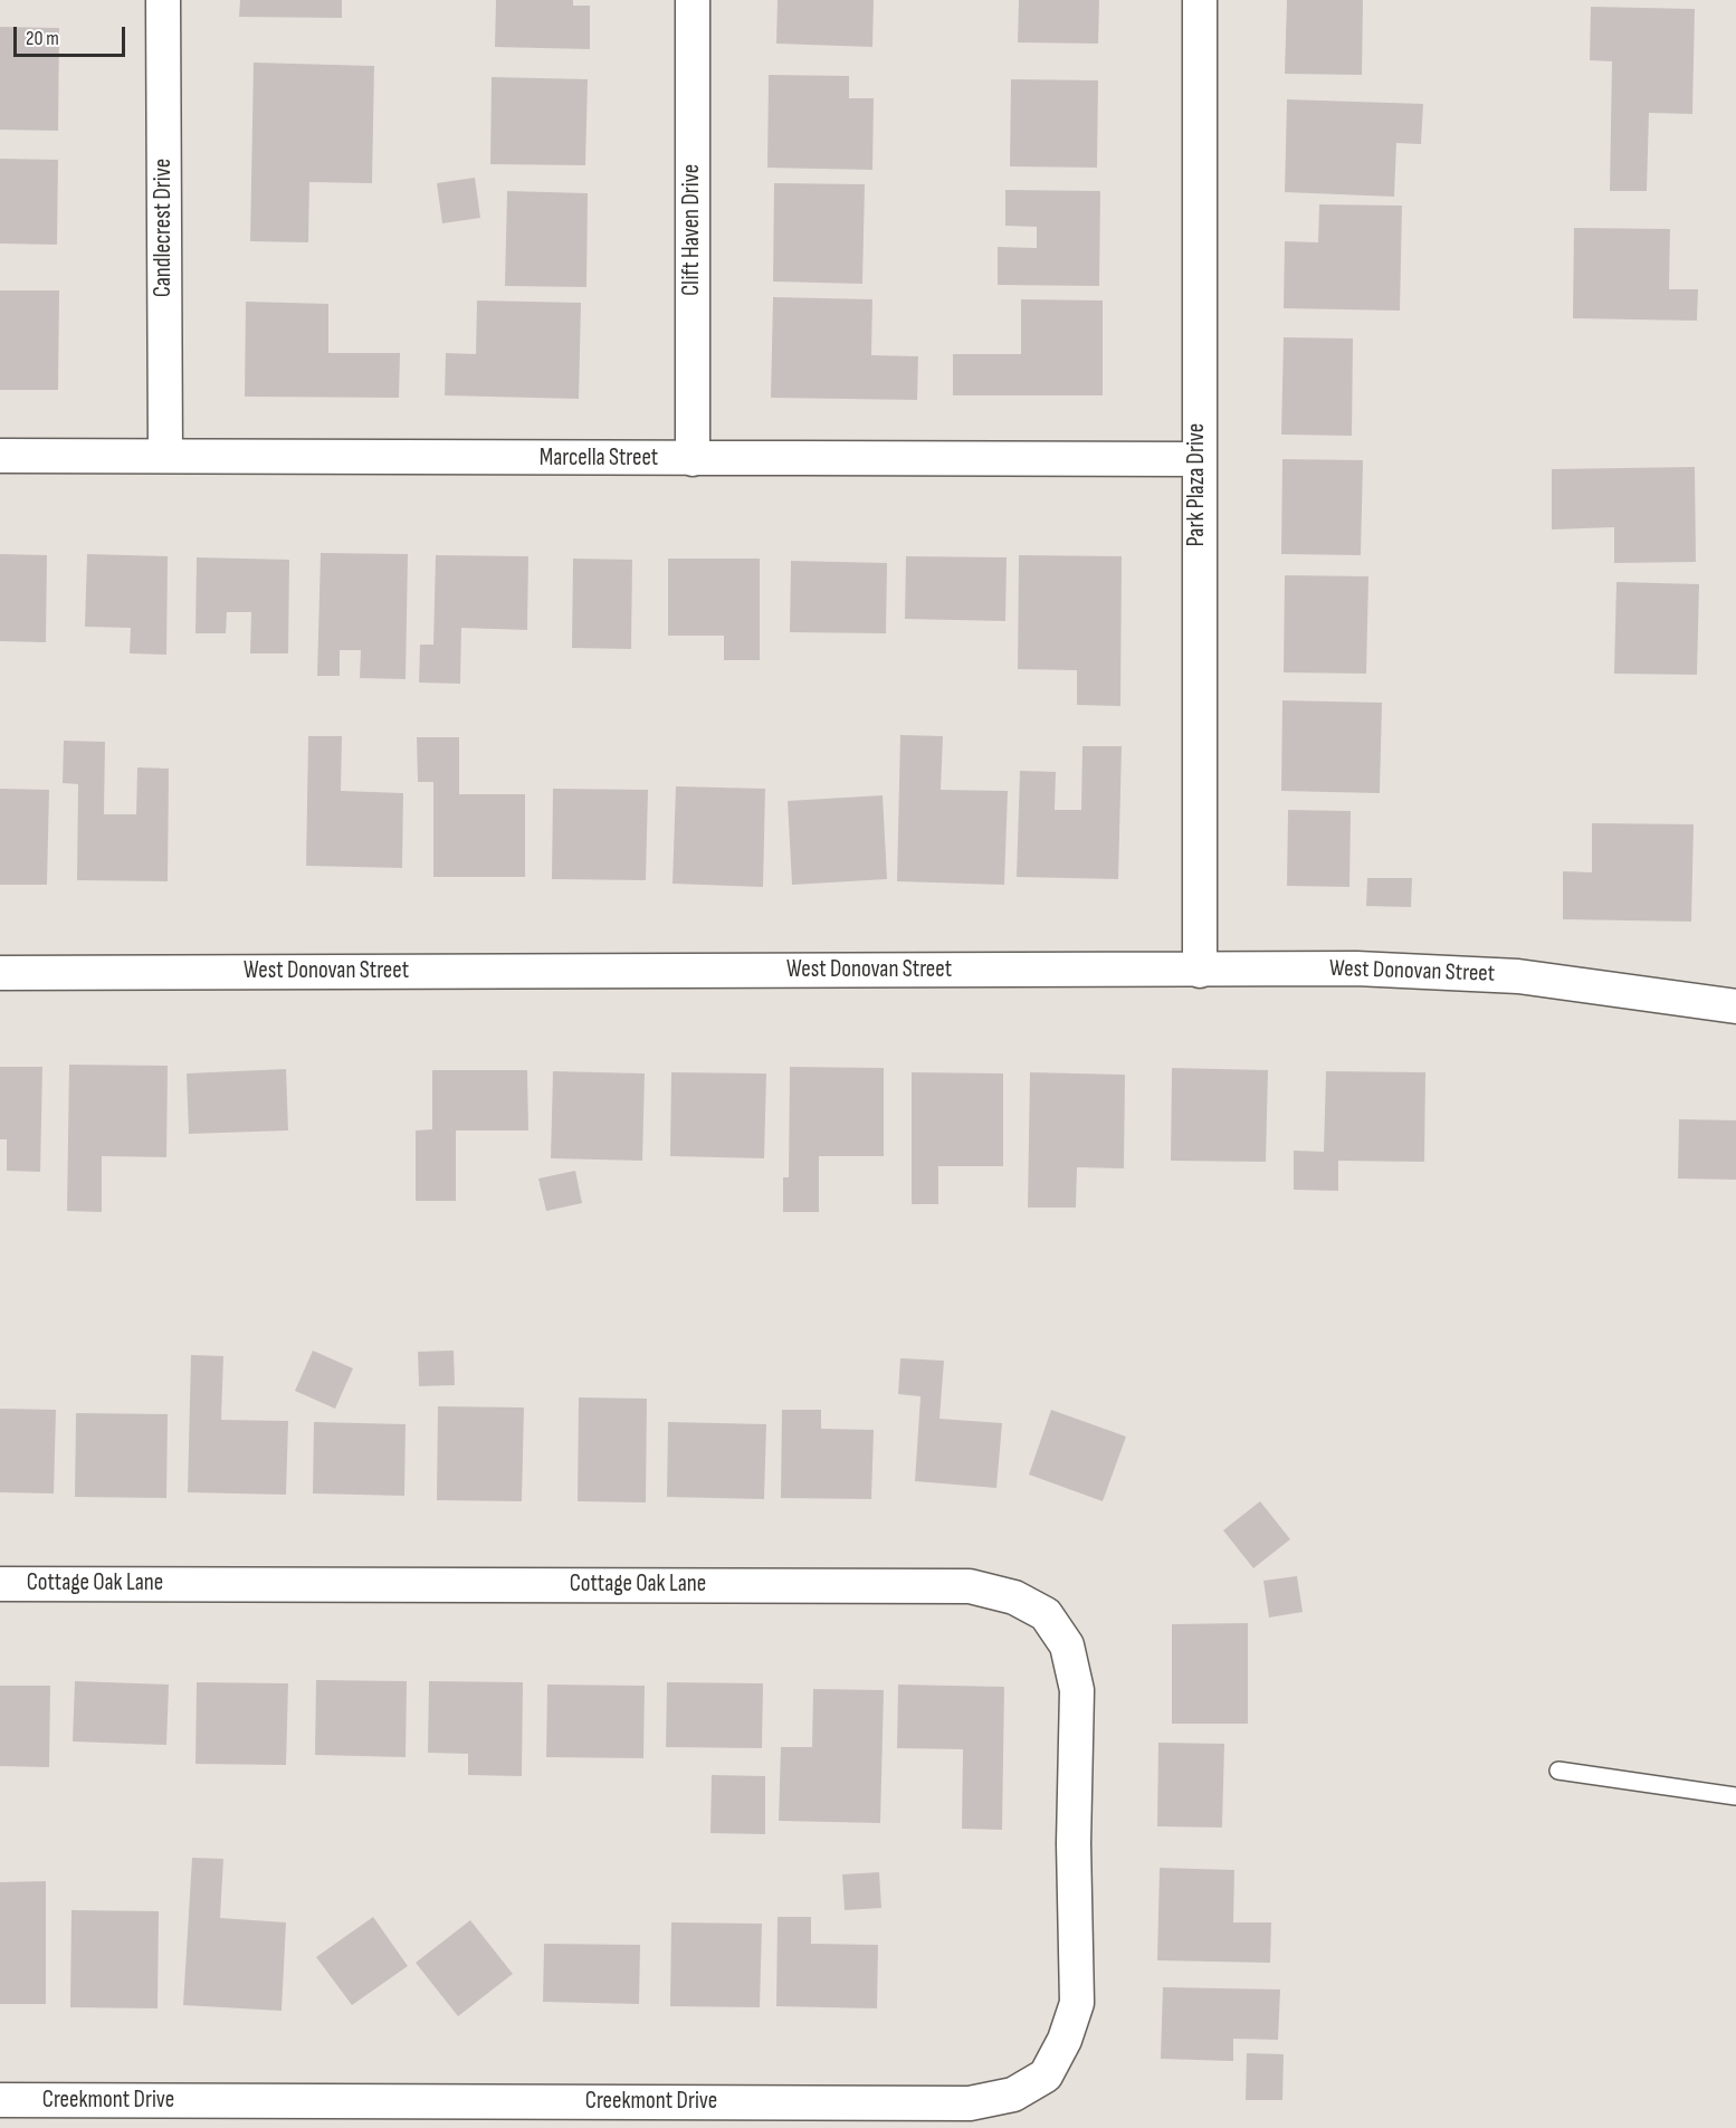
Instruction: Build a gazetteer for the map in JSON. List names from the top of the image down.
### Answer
{
  "streets": {
    "street": [
      "Candlecrest Drive",
      "Clift Haven Drive",
      "Marcella Street",
      "Park Plaza Drive",
      "West Donovan Street",
      "Cottage Oak Lane",
      "Creekmont Drive"
    ]
  },
  "crossings": [
    ["Candlecrest Drive", "Marcella Street"],
    ["Clift Haven Drive", "Marcella Street"],
    ["Marcella Street", "Park Plaza Drive"],
    ["Park Plaza Drive", "West Donovan Street"],
    ["Cottage Oak Lane", "Creekmont Drive"]
  ],
  "scale_bar": "20 m"
}
